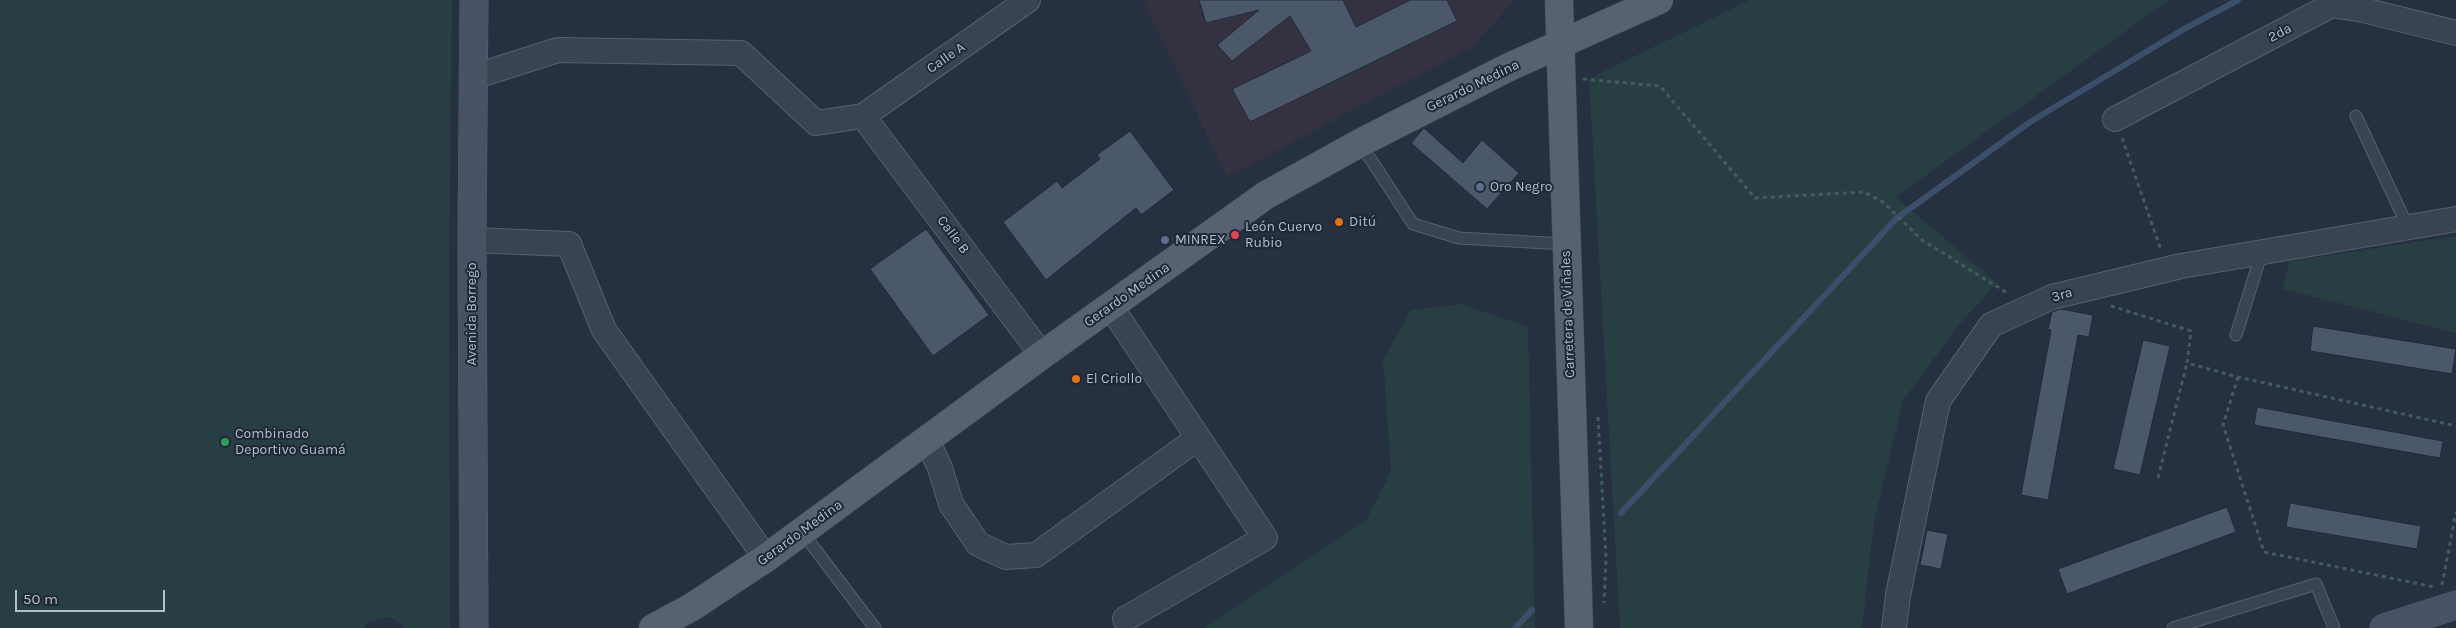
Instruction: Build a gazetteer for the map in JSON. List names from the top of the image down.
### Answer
{
  "streets": {
    "main road": ["Gerardo Medina", "Avenida Borrego", "Carretera de Viñales"],
    "street": [
      "2da",
      "Calle A",
      "Calle B",
      "3ra"
    ]
  },
  "crossings": [
    ["Calle A", "Calle B"],
    ["Gerardo Medina", "Calle B"],
    ["Gerardo Medina", "Carretera de Viñales"]
  ],
  "places": [
    "Oro Negro",
    "Ditú",
    "León Cuervo Rubio",
    "MINREX",
    "El Criollo",
    "Combinado Deportivo Guamá"
  ],
  "scale_bar": "50 m"
}
